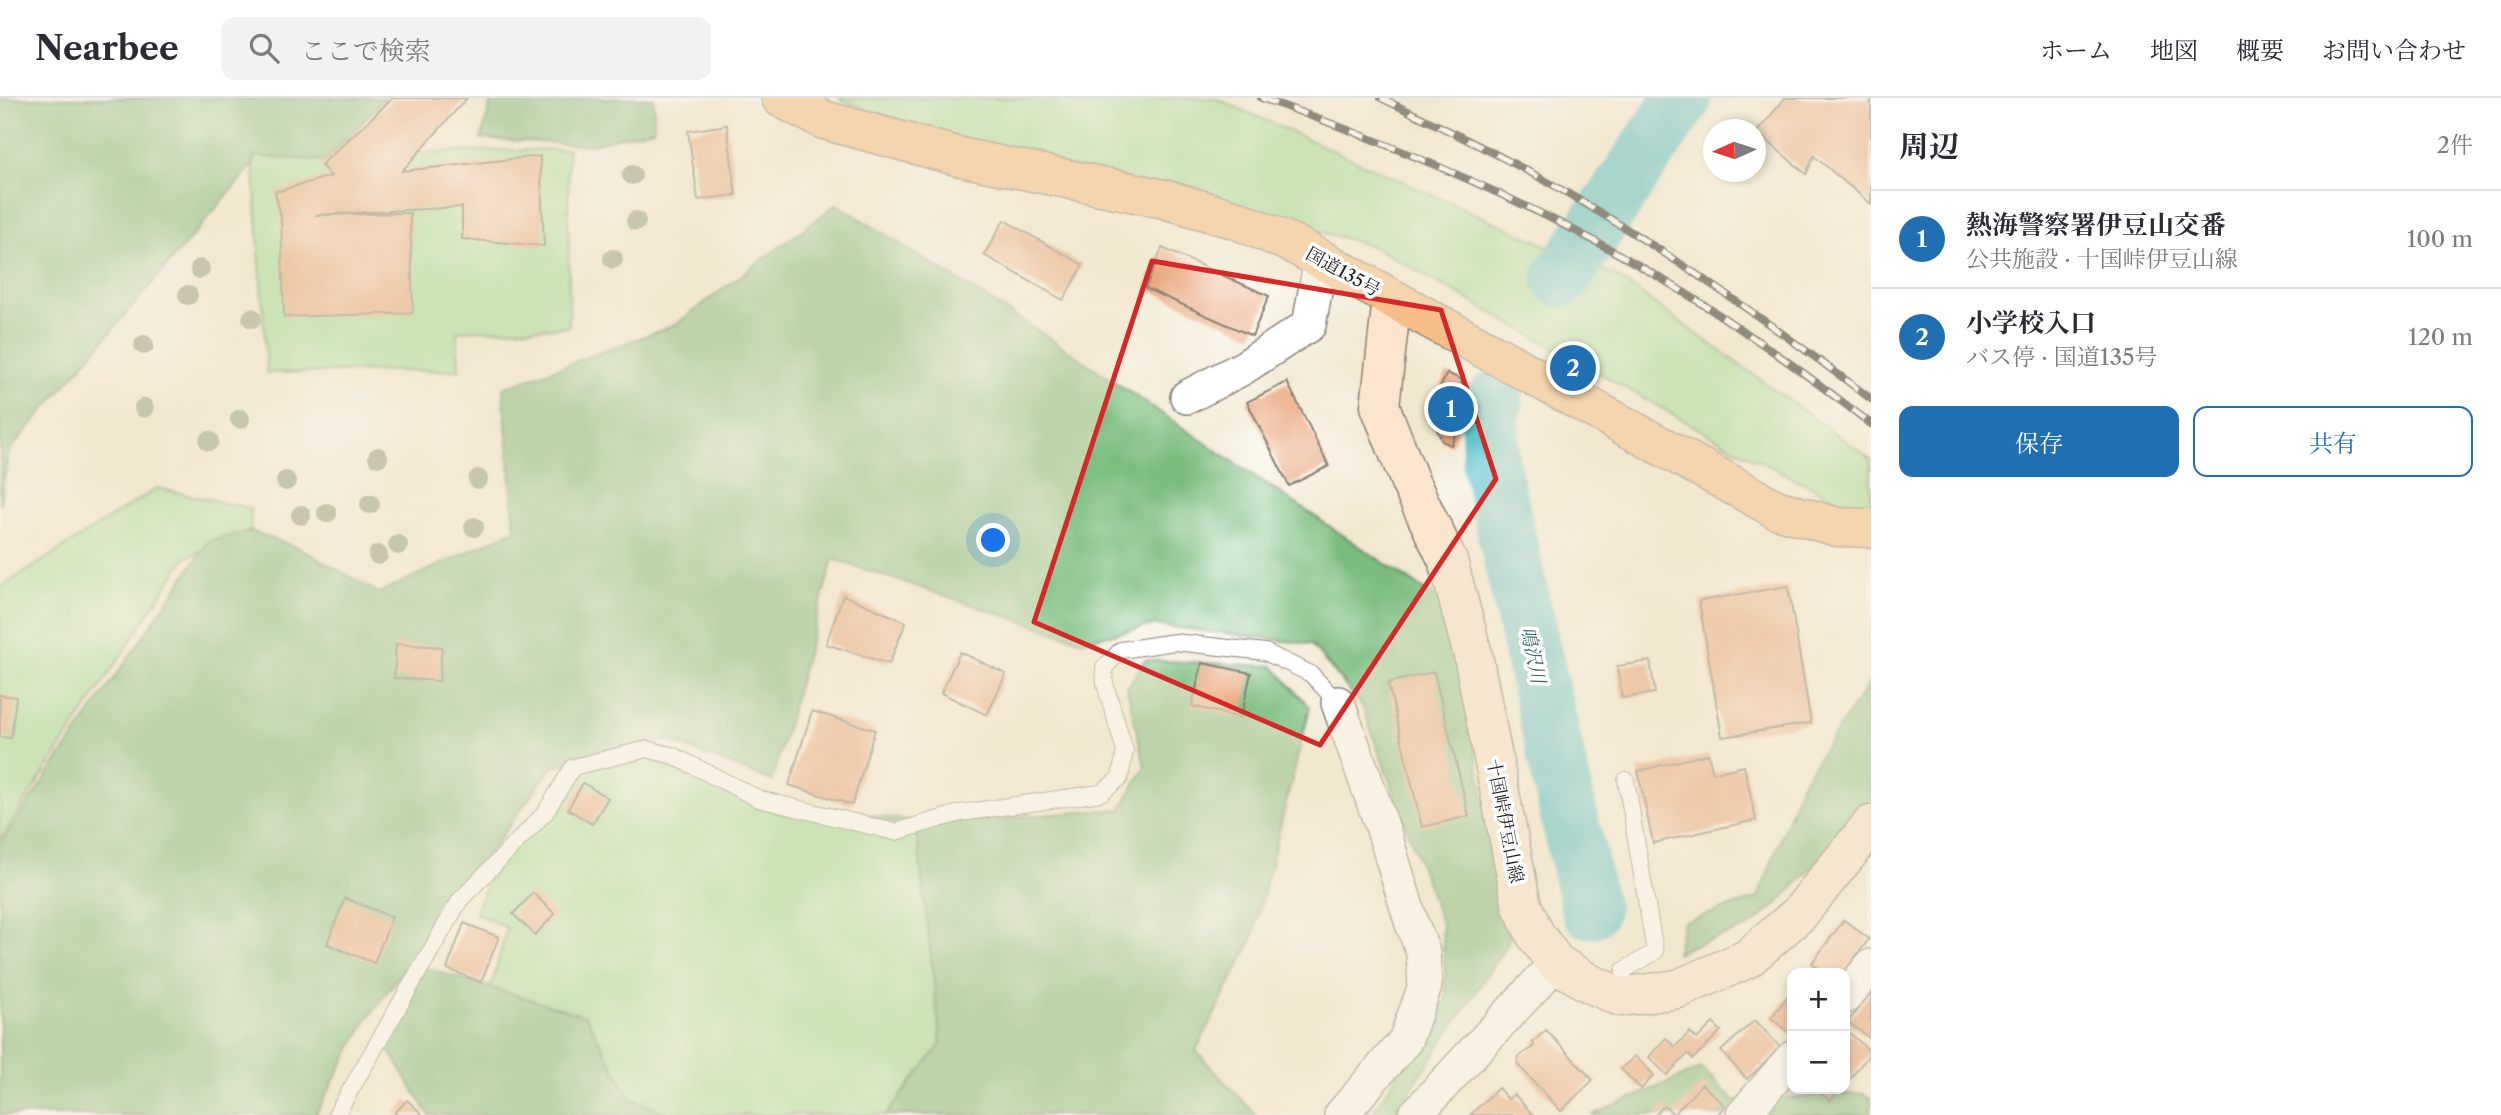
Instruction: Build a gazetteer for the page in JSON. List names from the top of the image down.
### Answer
{
  "streets": {
    "highway": ["国道135号"],
    "main road": ["十国峠伊豆山線"]
  },
  "crossings": [
    ["国道135号", "十国峠伊豆山線"]
  ],
  "water": ["鳴沢川"],
  "north": "left",
  "page": {
    "header": "Nearbee",
    "search": "ここで検索",
    "nav": [
      "ホーム",
      "地図",
      "概要",
      "お問い合わせ"
    ],
    "heading": ["周辺", "2件"],
    "list": [
      {
        "mark": "1",
        "name": "熱海警察署伊豆山交番",
        "note": "公共施設 · 十国峠伊豆山線",
        "value": "100 m"
      },
      {
        "mark": "2",
        "name": "小学校入口",
        "note": "バス停 · 国道135号",
        "value": "120 m"
      }
    ],
    "pins": ["2", "1"],
    "buttons": ["保存", "共有"],
    "map_buttons": ["+", "−"]
  }
}
